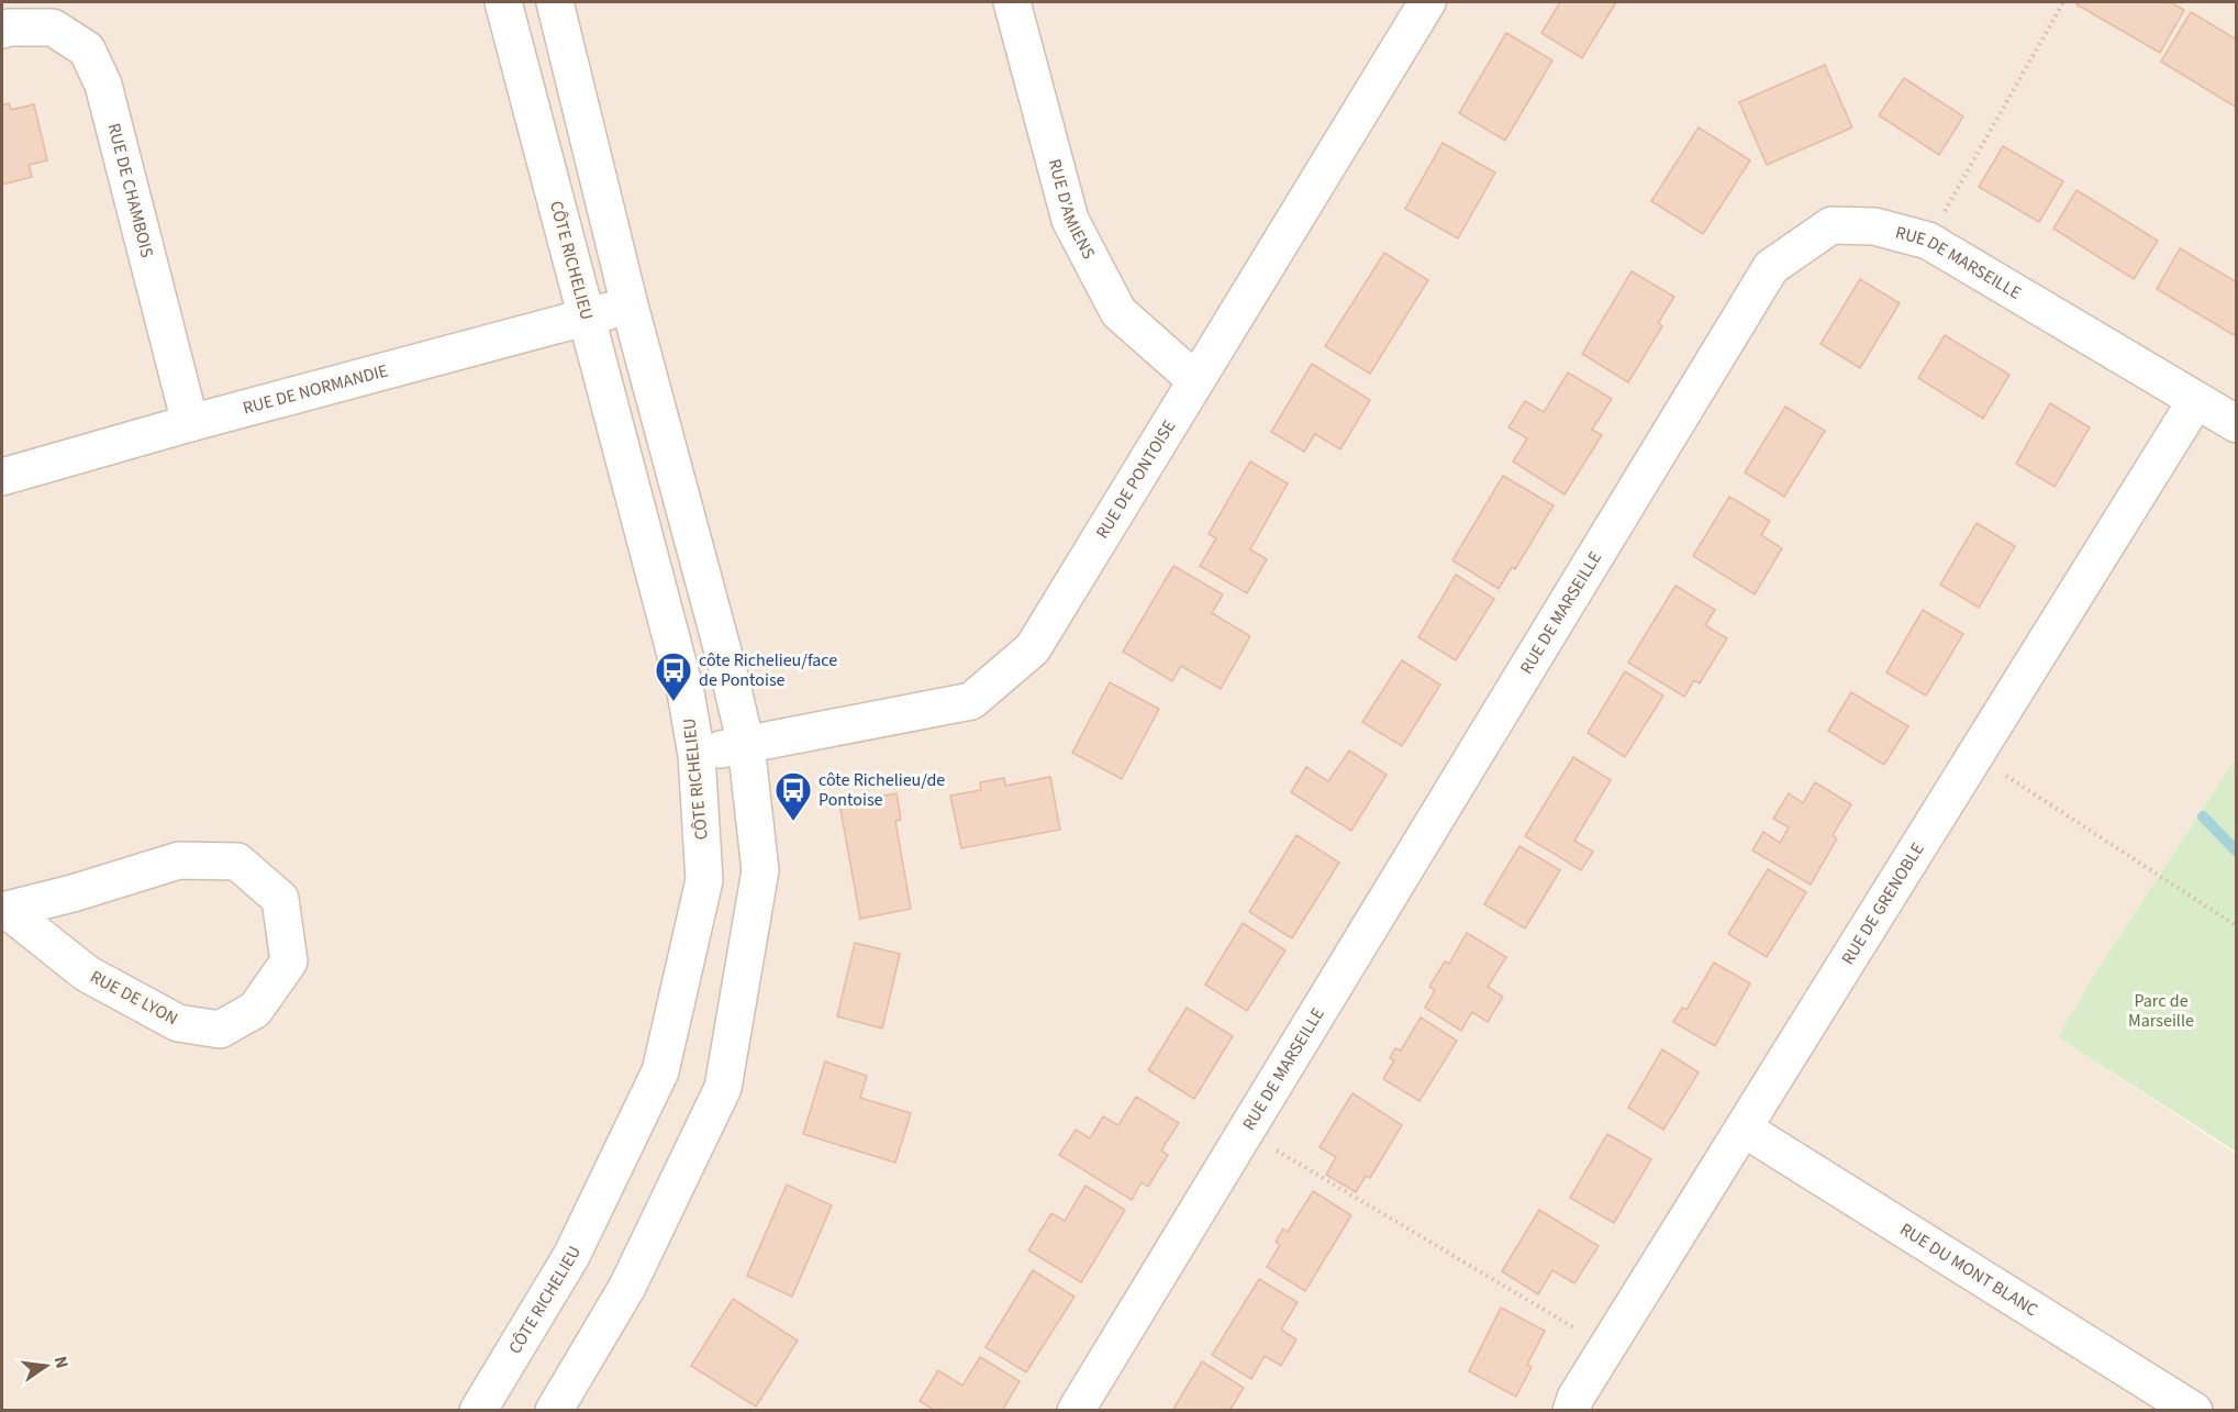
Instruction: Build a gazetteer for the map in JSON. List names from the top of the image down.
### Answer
{
  "streets": {
    "street": [
      "RUE DE CHAMBOIS",
      "RUE D'AMIENS",
      "CÔTE RICHELIEU",
      "RUE DE MARSEILLE",
      "RUE DE NORMANDIE",
      "RUE DE PONTOISE",
      "RUE DE GRENOBLE",
      "RUE DE LYON",
      "RUE DU MONT BLANC"
    ]
  },
  "crossings": [
    ["RUE DE CHAMBOIS", "RUE DE NORMANDIE"],
    ["RUE D'AMIENS", "RUE DE PONTOISE"],
    ["CÔTE RICHELIEU", "RUE DE NORMANDIE"],
    ["CÔTE RICHELIEU", "RUE DE PONTOISE"],
    ["RUE DE MARSEILLE", "RUE DE GRENOBLE"],
    ["RUE DE GRENOBLE", "RUE DU MONT BLANC"]
  ],
  "parks": ["Parc de Marseille"],
  "places": {
    "bus stop": ["côte Richelieu/face de Pontoise", "côte Richelieu/de Pontoise"]
  },
  "north": "right"
}
